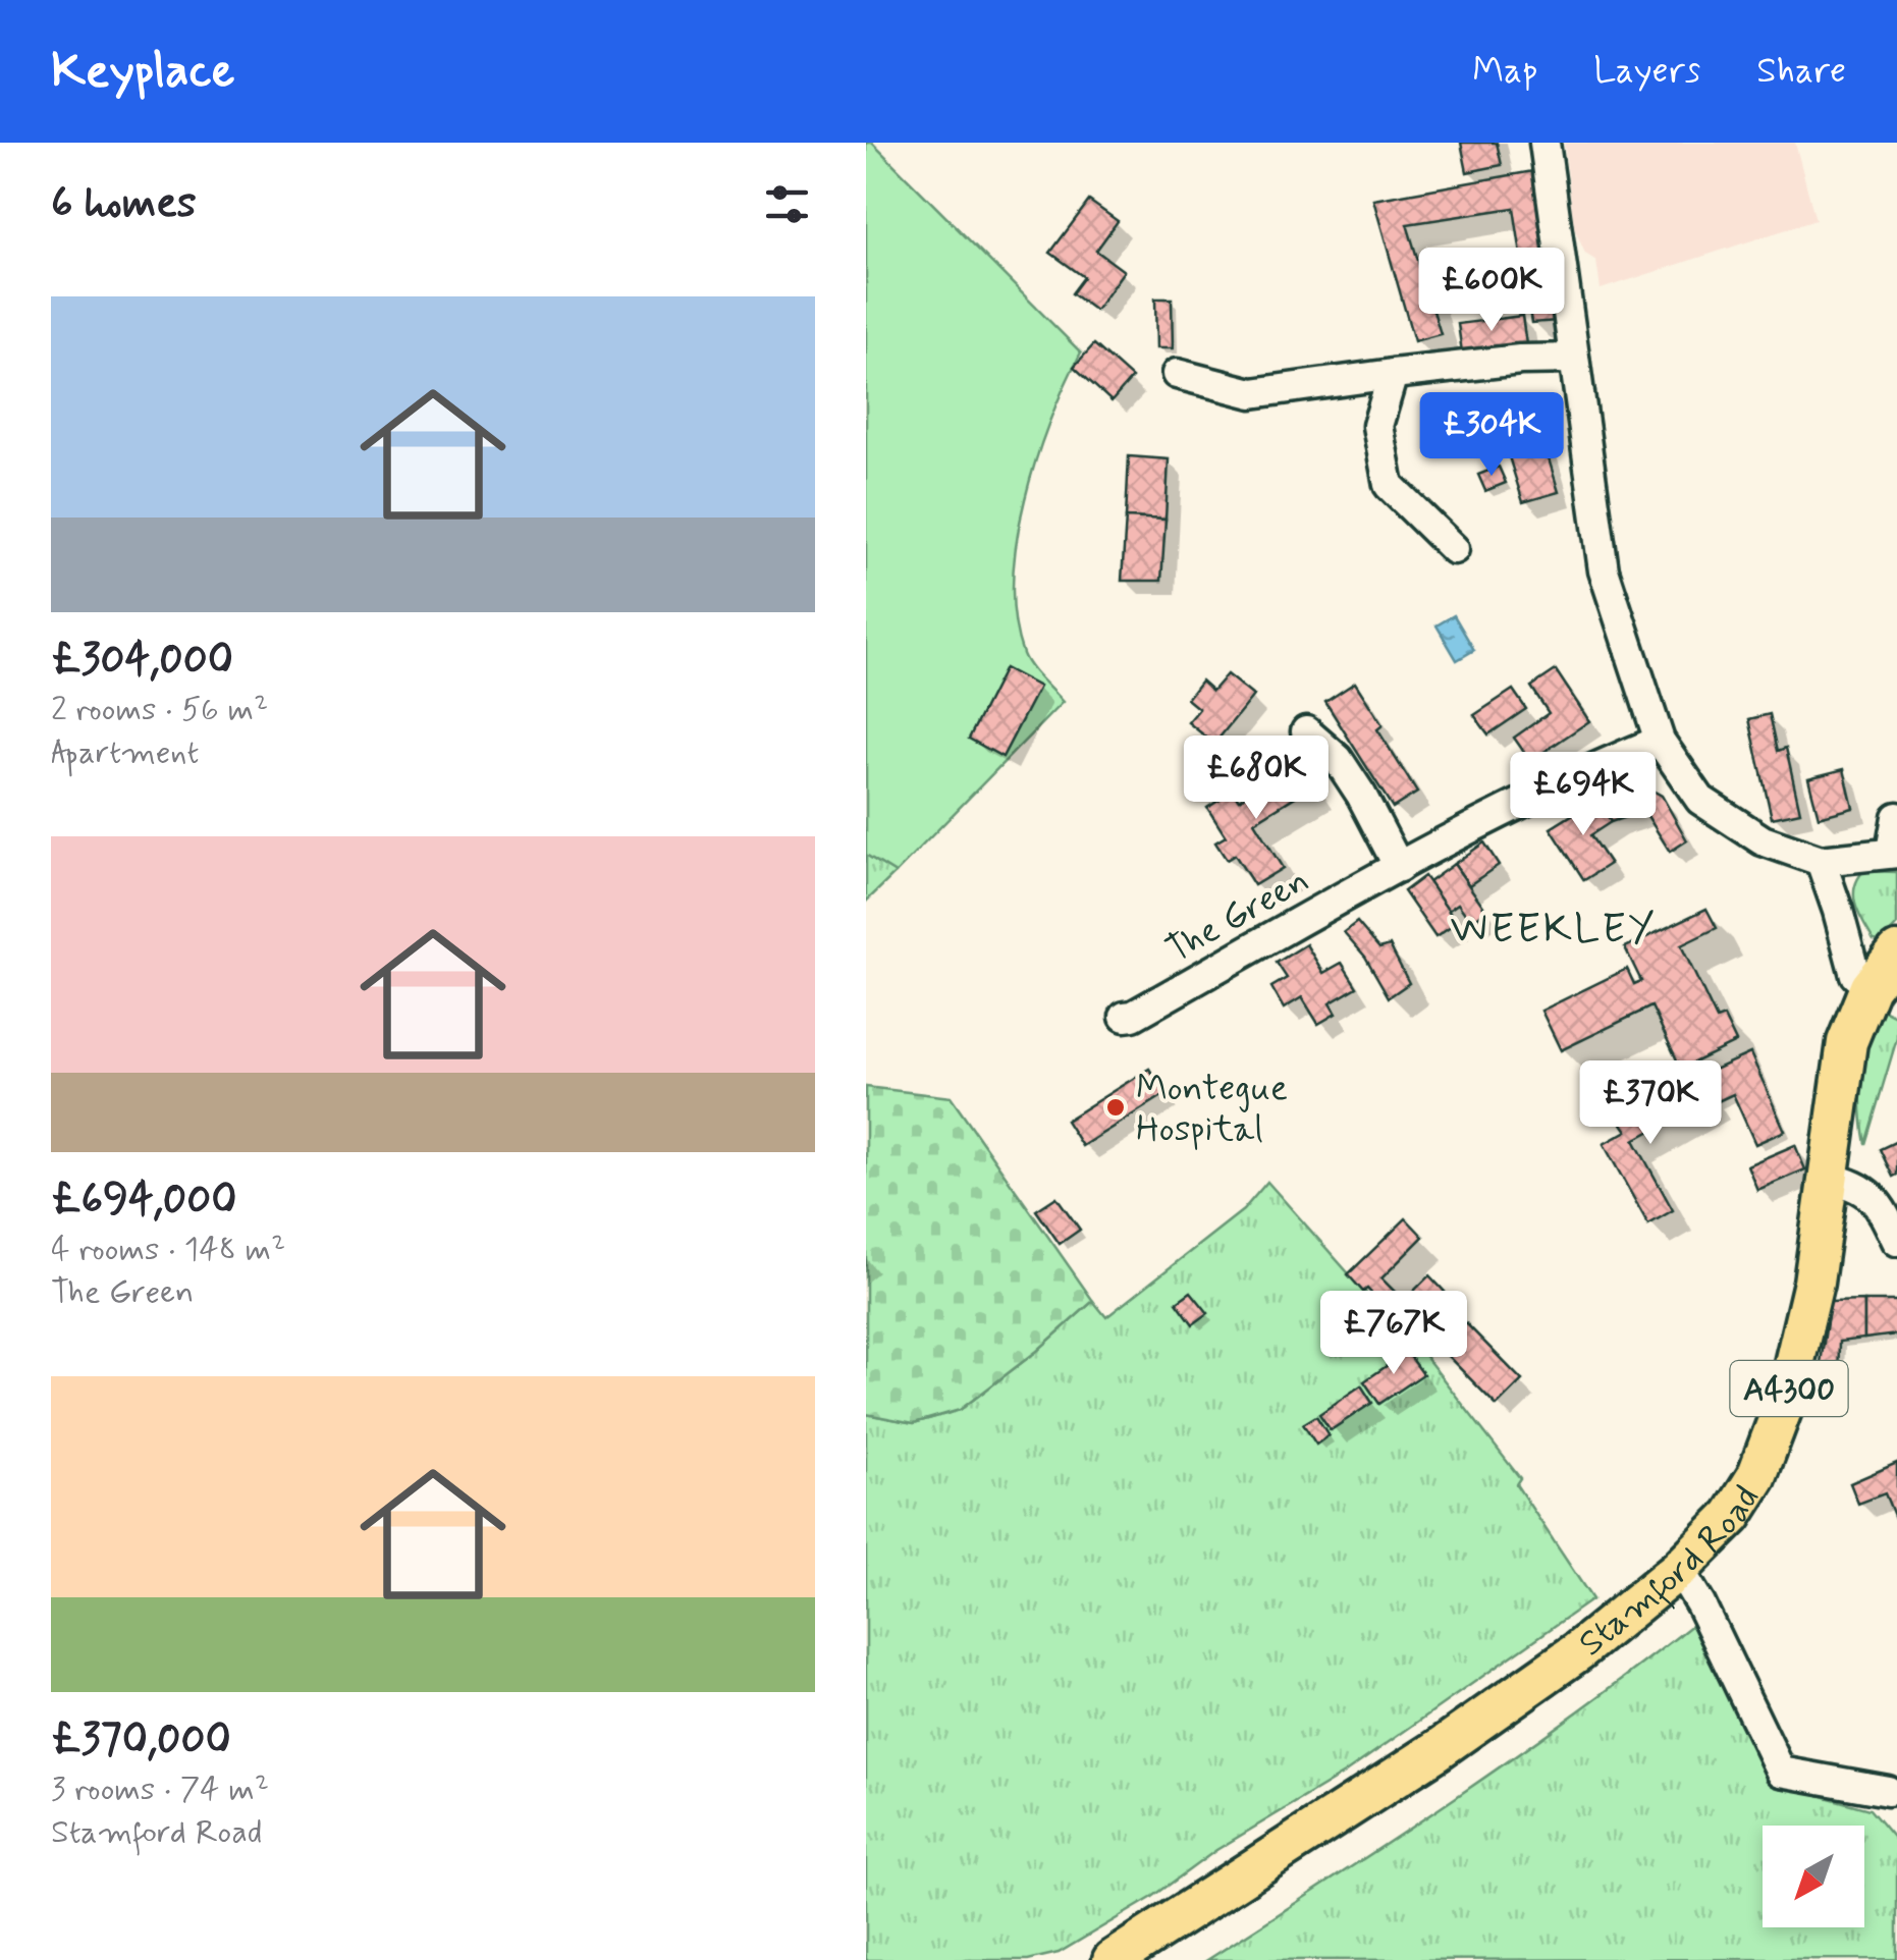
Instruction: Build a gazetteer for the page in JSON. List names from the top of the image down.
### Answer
{
  "streets": {
    "main road": ["A4300", "Stamford Road"],
    "street": ["The Green"]
  },
  "districts": ["WEEKLEY"],
  "places": ["Montegue Hospital"],
  "north": "bottom left",
  "page": {
    "header": "Keyplace",
    "nav": ["Map", "Layers", "Share"],
    "heading": "6 homes",
    "price": [
      "£600K",
      "£304K",
      "£680K",
      "£694K",
      "£370K",
      "£767K"
    ],
    "list": [
      {
        "name": "£304,000",
        "note": "2 rooms · 56 m² · Apartment"
      },
      {
        "name": "£694,000",
        "note": "4 rooms · 148 m² · The Green"
      },
      {
        "name": "£370,000",
        "note": "3 rooms · 74 m² · Stamford Road"
      }
    ]
  }
}
